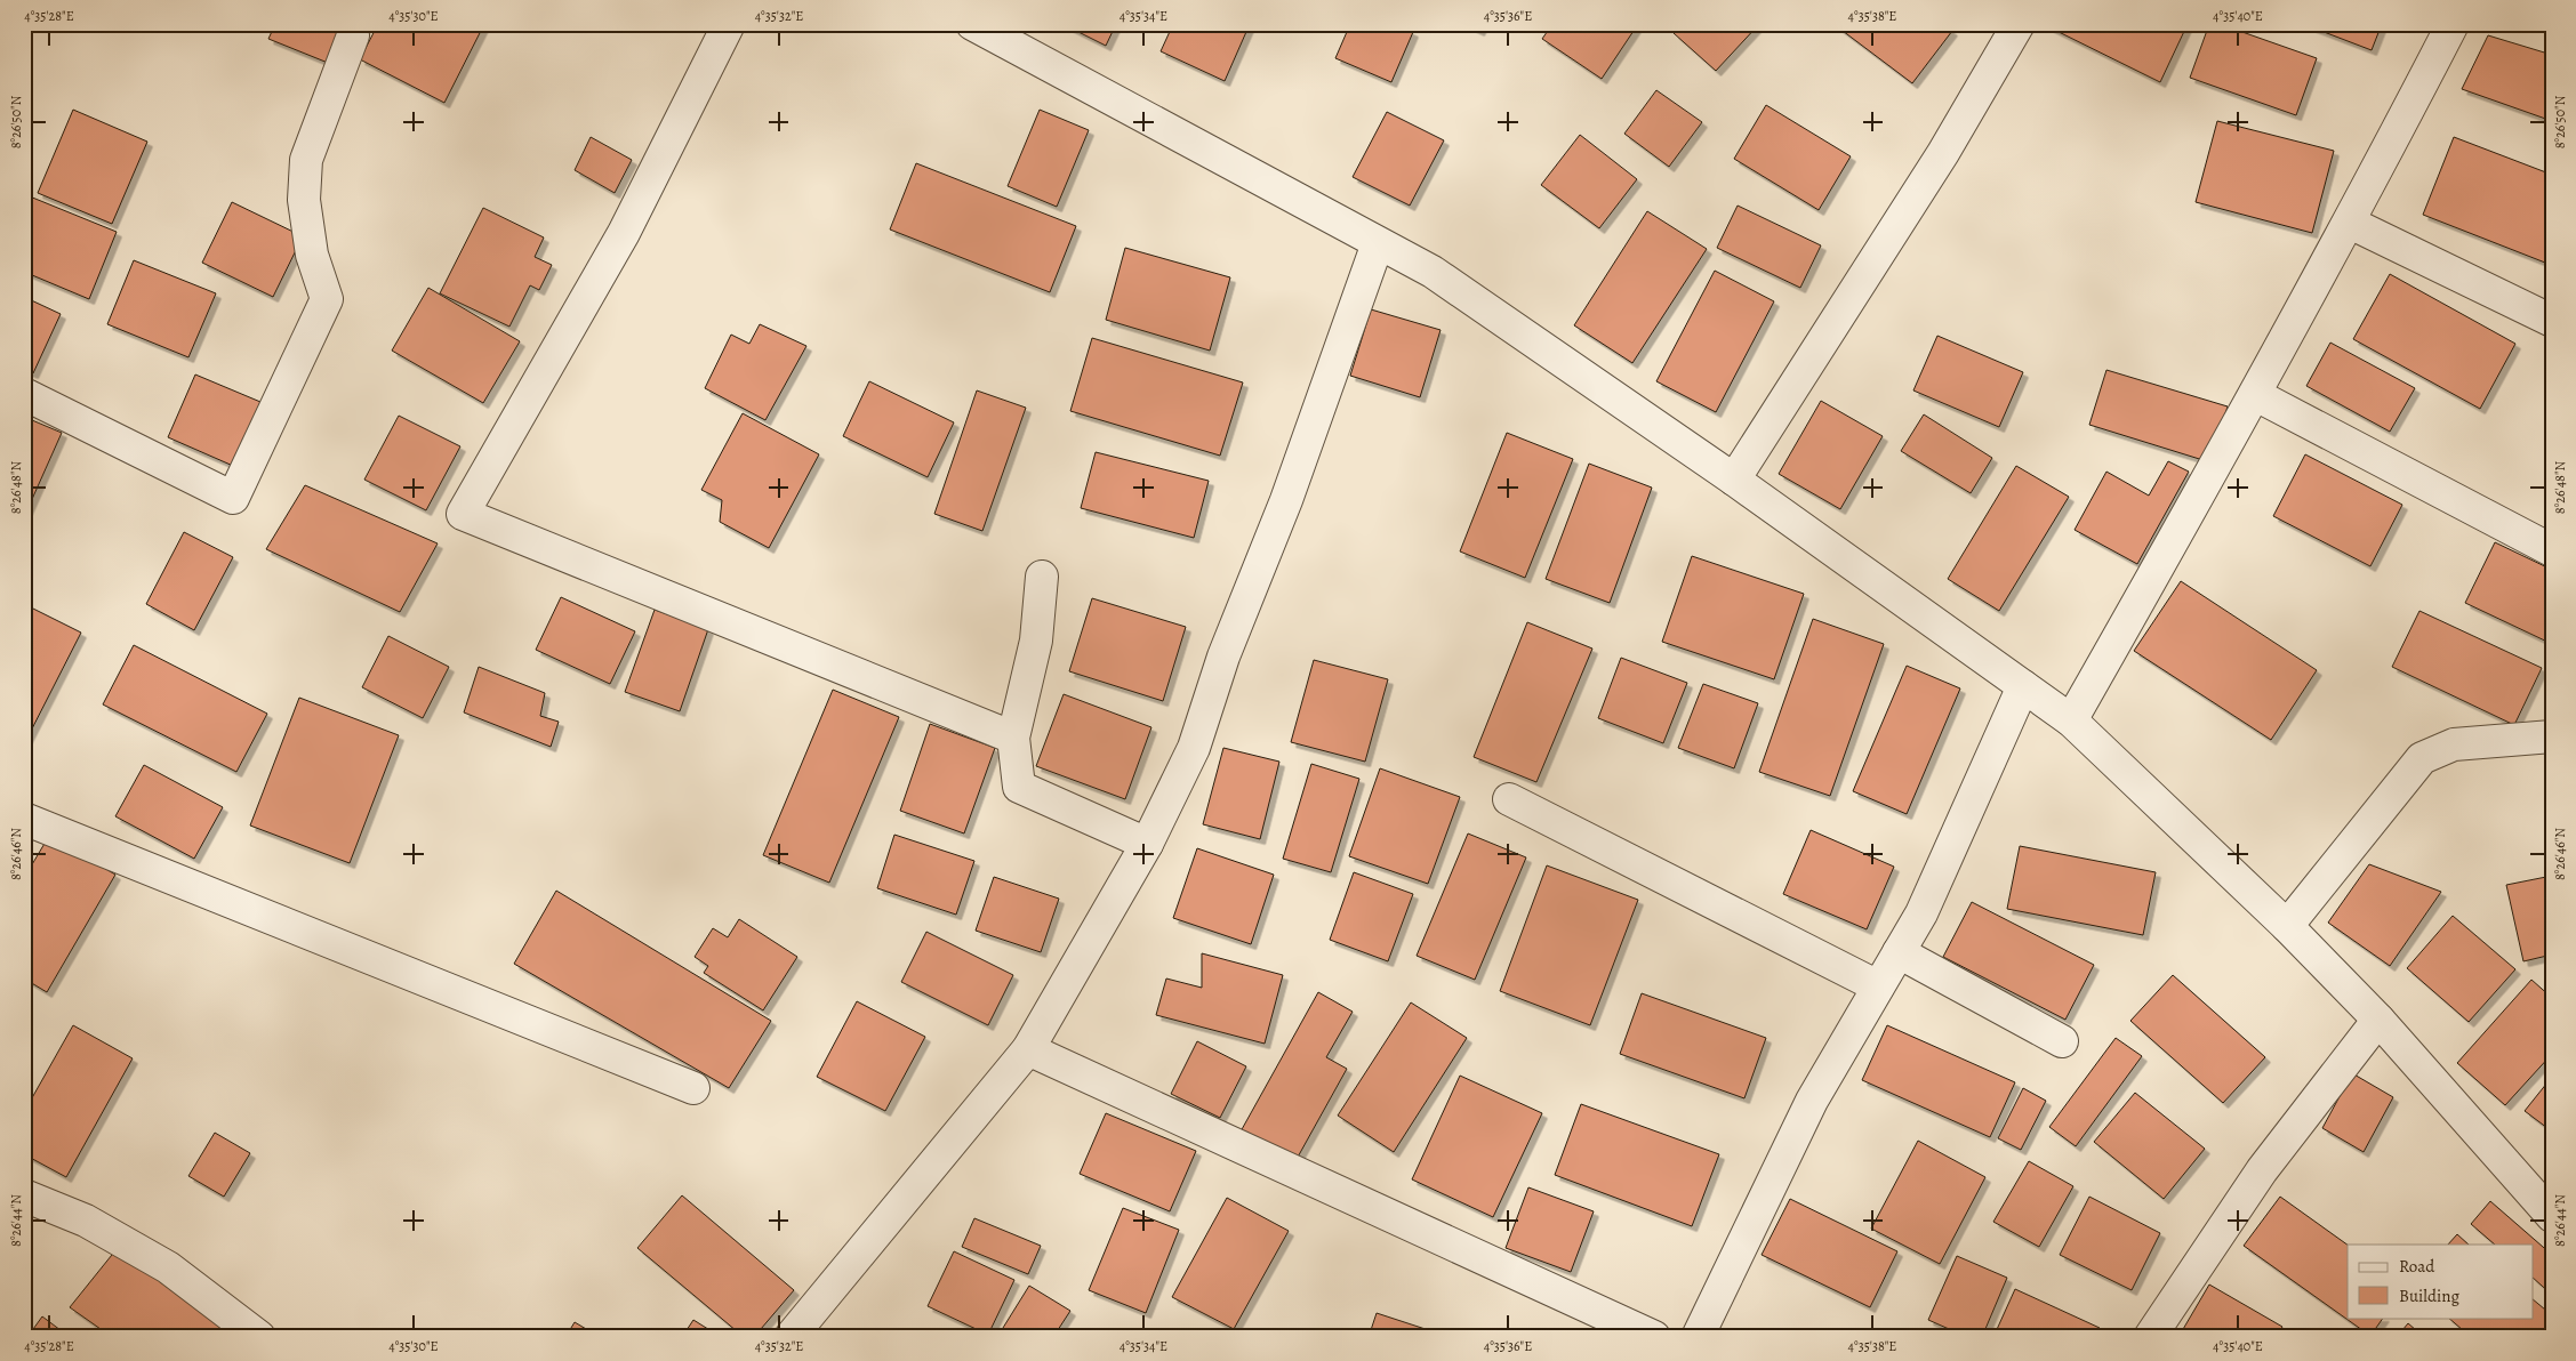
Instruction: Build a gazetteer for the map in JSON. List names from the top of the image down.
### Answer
{
  "legend": ["Road", "Building"],
  "coordinates": [
    "4°35'28\"E",
    "4°35'30\"E",
    "4°35'32\"E",
    "4°35'34\"E",
    "4°35'36\"E",
    "4°35'38\"E",
    "4°35'40\"E",
    "8°26'50\"N",
    "8°26'48\"N",
    "8°26'46\"N",
    "8°26'44\"N"
  ]
}
